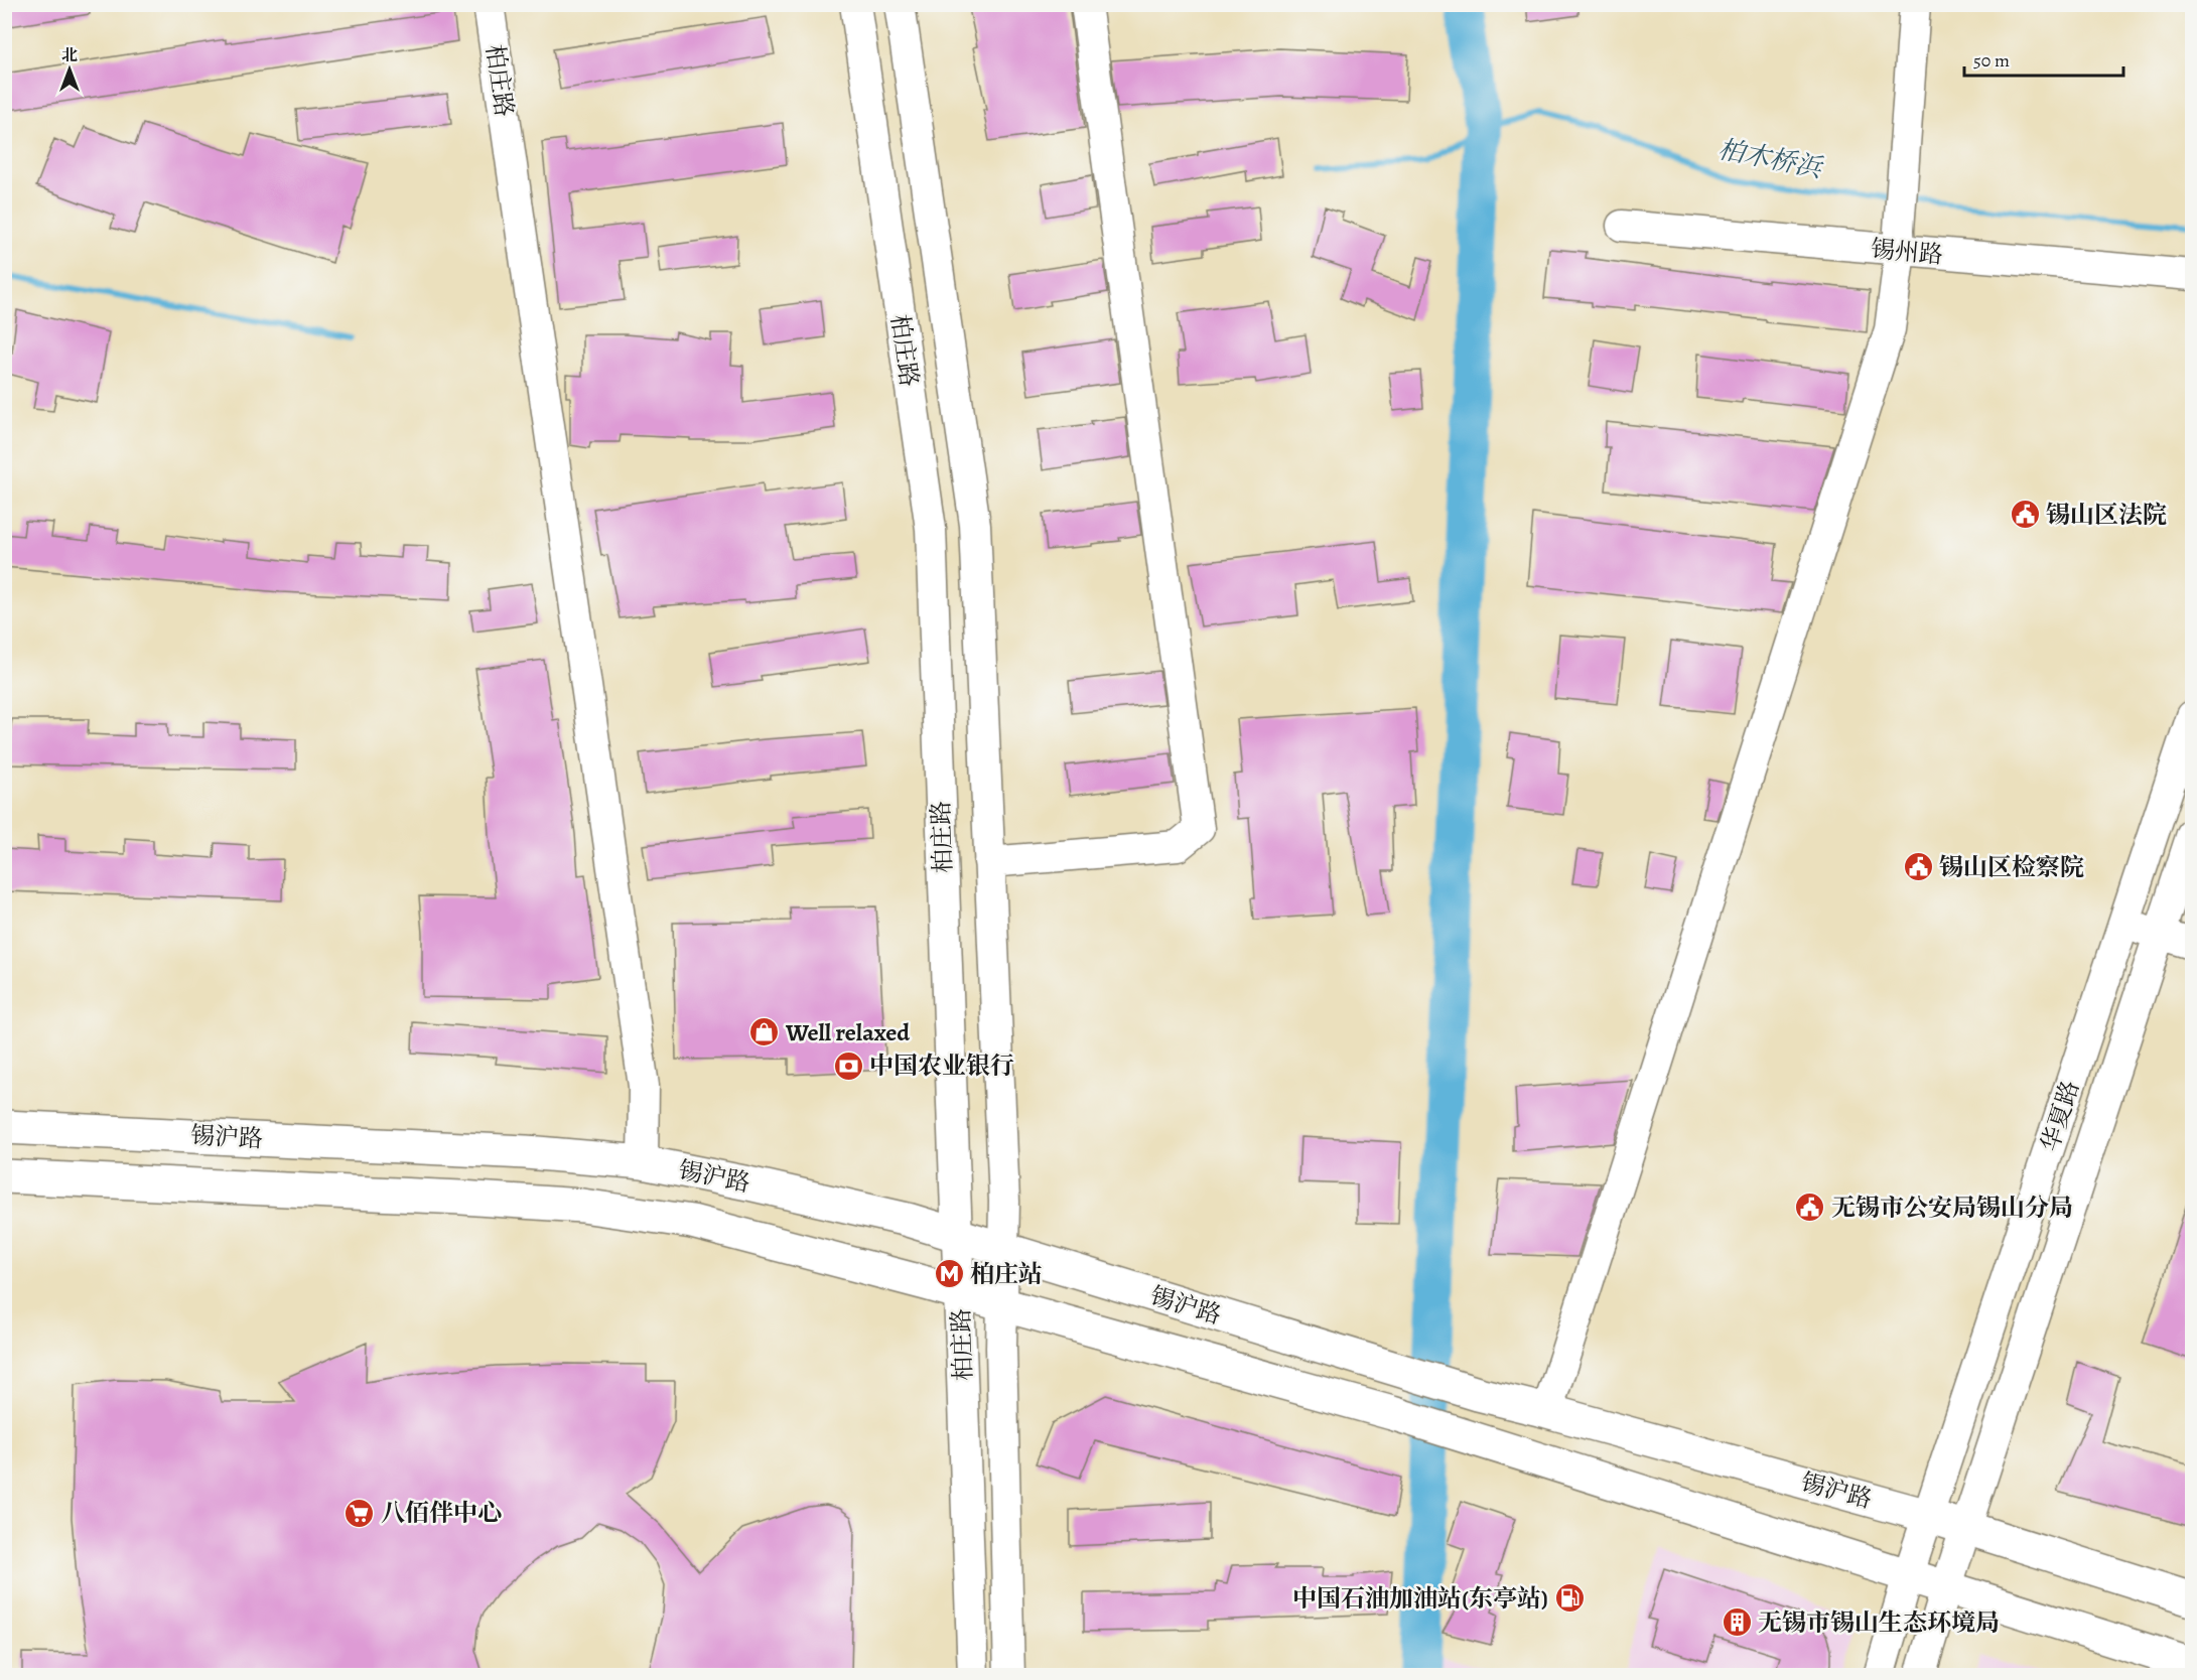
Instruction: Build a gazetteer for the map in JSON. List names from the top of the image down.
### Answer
{
  "streets": {
    "main road": ["锡沪路"],
    "street": ["柏庄路", "锡州路", "华夏路"]
  },
  "crossings": [
    ["柏庄路", "锡沪路"],
    ["华夏路", "锡沪路"]
  ],
  "water": ["柏木桥浜"],
  "places": {
    "public building": ["锡山区法院", "锡山区检察院", "无锡市公安局锡山分局"],
    "shop": ["Well relaxed"],
    "bank": ["中国农业银行"],
    "metro station": ["柏庄站"],
    "supermarket": ["八佰伴中心"],
    "fuel station": ["中国石油加油站(东亭站)"],
    "building": ["无锡市锡山生态环境局"]
  },
  "scale_bar": "50 m",
  "north": "top"
}
